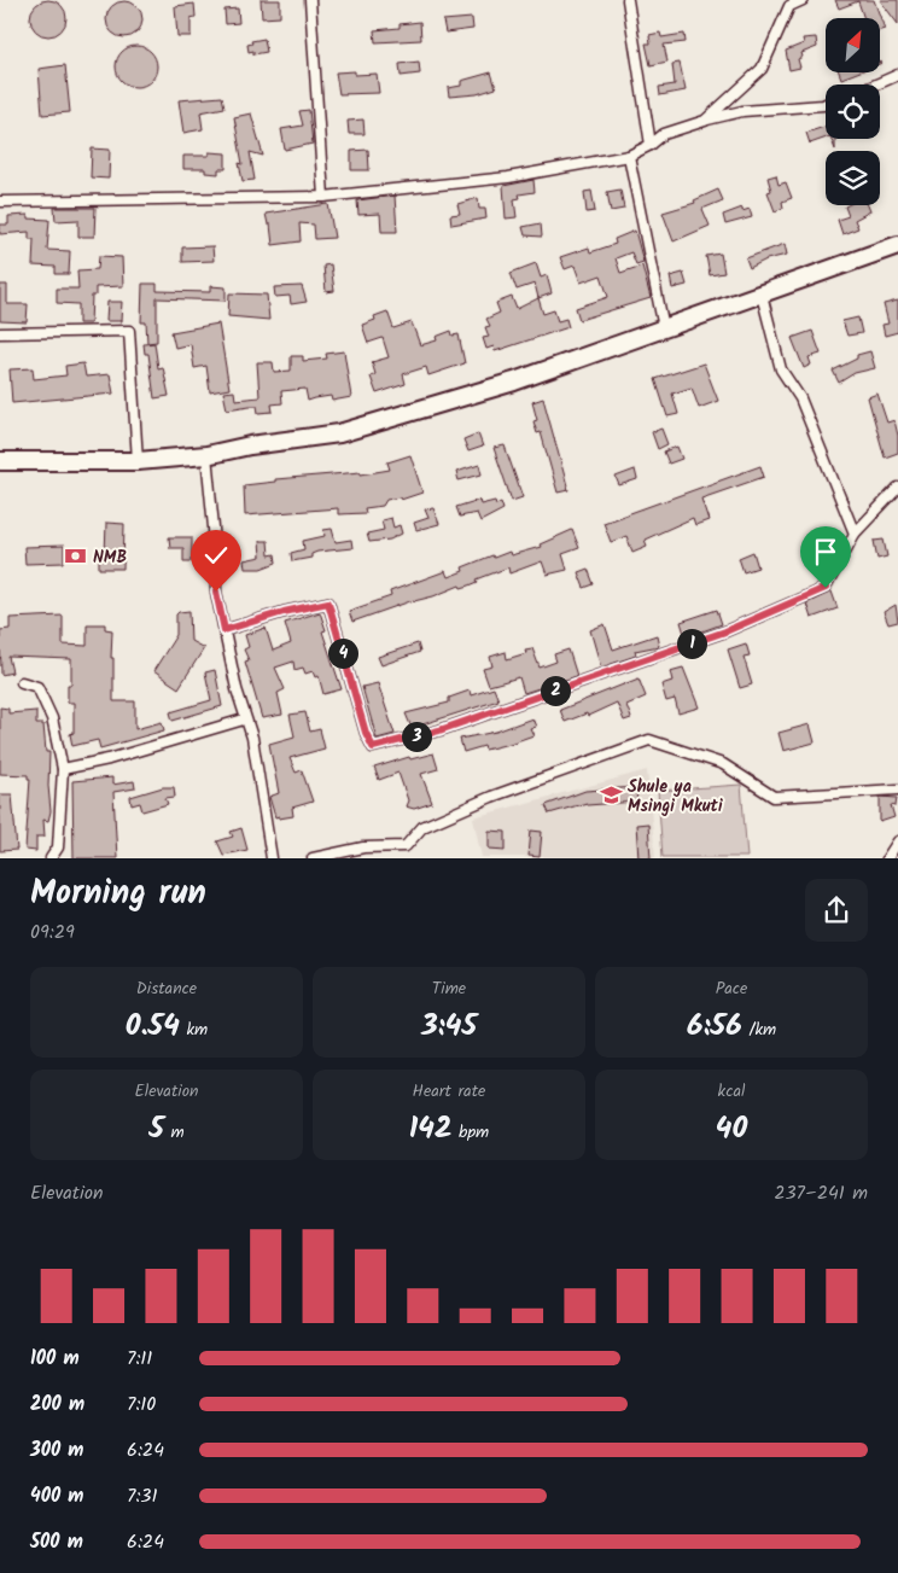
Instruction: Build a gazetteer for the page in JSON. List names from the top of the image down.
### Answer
{
  "places": {
    "bank": ["NMB"],
    "school or university": ["Shule ya Msingi Mkuti"]
  },
  "north": "top right",
  "page": {
    "pins": [
      "1",
      "4",
      "2",
      "3"
    ],
    "heading": ["Morning run", "09:29"],
    "stats": [
      ["Distance", "0.54 km"],
      ["Time", "3:45"],
      ["Pace", "6:56 /km"],
      ["Elevation", "5 m"],
      ["Heart rate", "142 bpm"],
      ["kcal", "40"]
    ],
    "chart": ["Elevation", "237–241 m"],
    "list": [
      {
        "name": "100 m",
        "note": "7:11"
      },
      {
        "name": "200 m",
        "note": "7:10"
      },
      {
        "name": "300 m",
        "note": "6:24"
      },
      {
        "name": "400 m",
        "note": "7:31"
      },
      {
        "name": "500 m",
        "note": "6:24"
      }
    ]
  }
}
